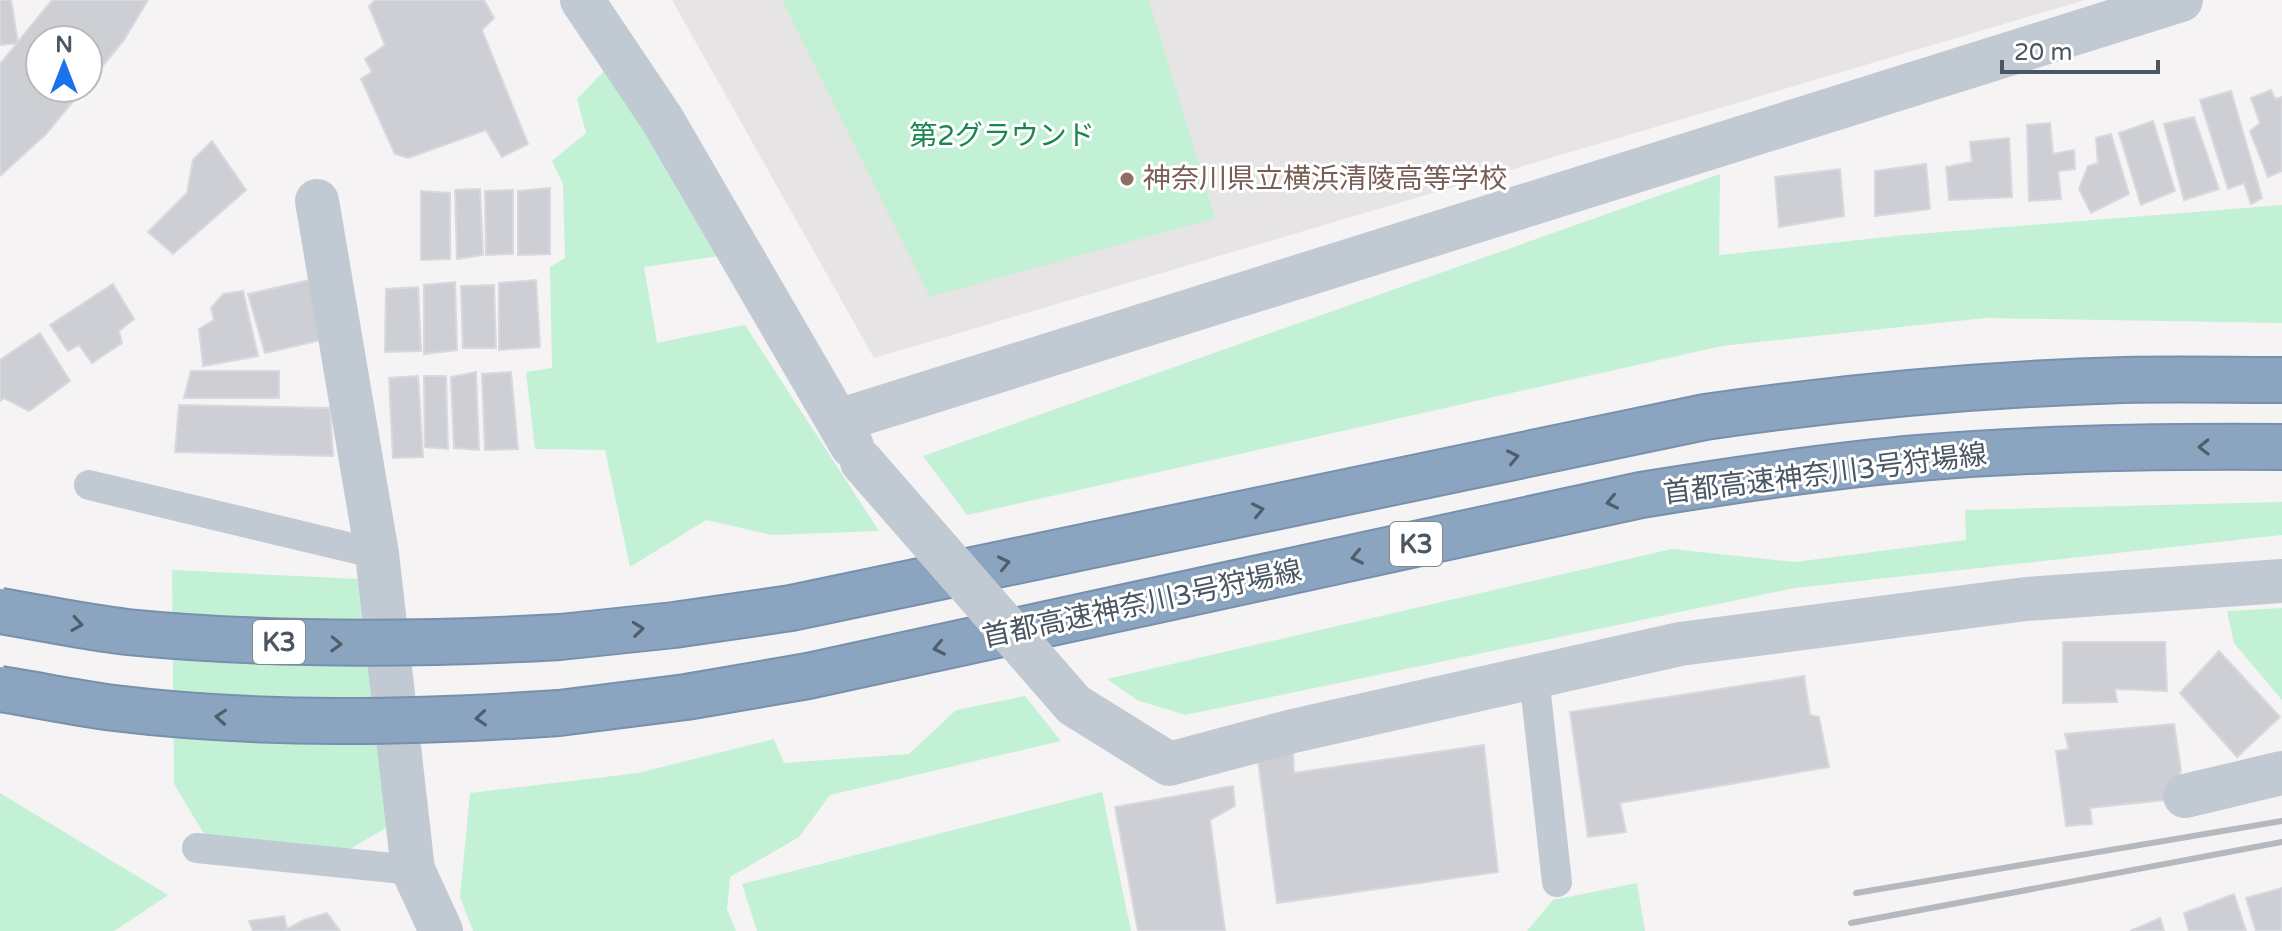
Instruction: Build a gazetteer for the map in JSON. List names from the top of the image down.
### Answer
{
  "streets": {
    "highway": ["首都高速神奈川3号狩場線", "K3"]
  },
  "parks": ["第2グラウンド"],
  "places": ["神奈川県立横浜清陵高等学校"],
  "scale_bar": "20 m",
  "north": "top"
}
